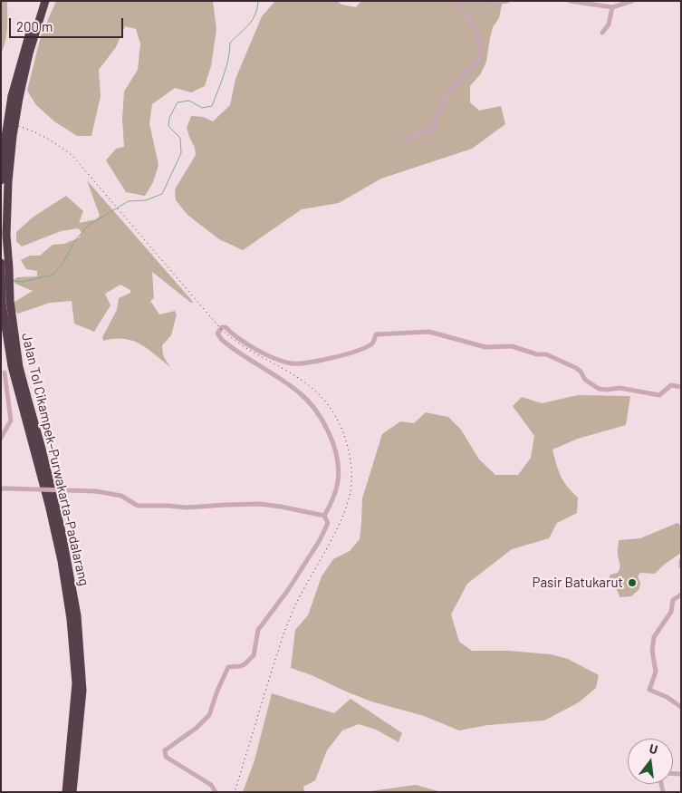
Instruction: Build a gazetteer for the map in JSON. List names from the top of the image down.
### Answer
{
  "streets": {
    "highway": ["Jalan Tol Cikampek–Purwakarta–Padalarang"]
  },
  "places": ["Pasir Batukarut"],
  "scale_bar": "200 m",
  "north": "top"
}
